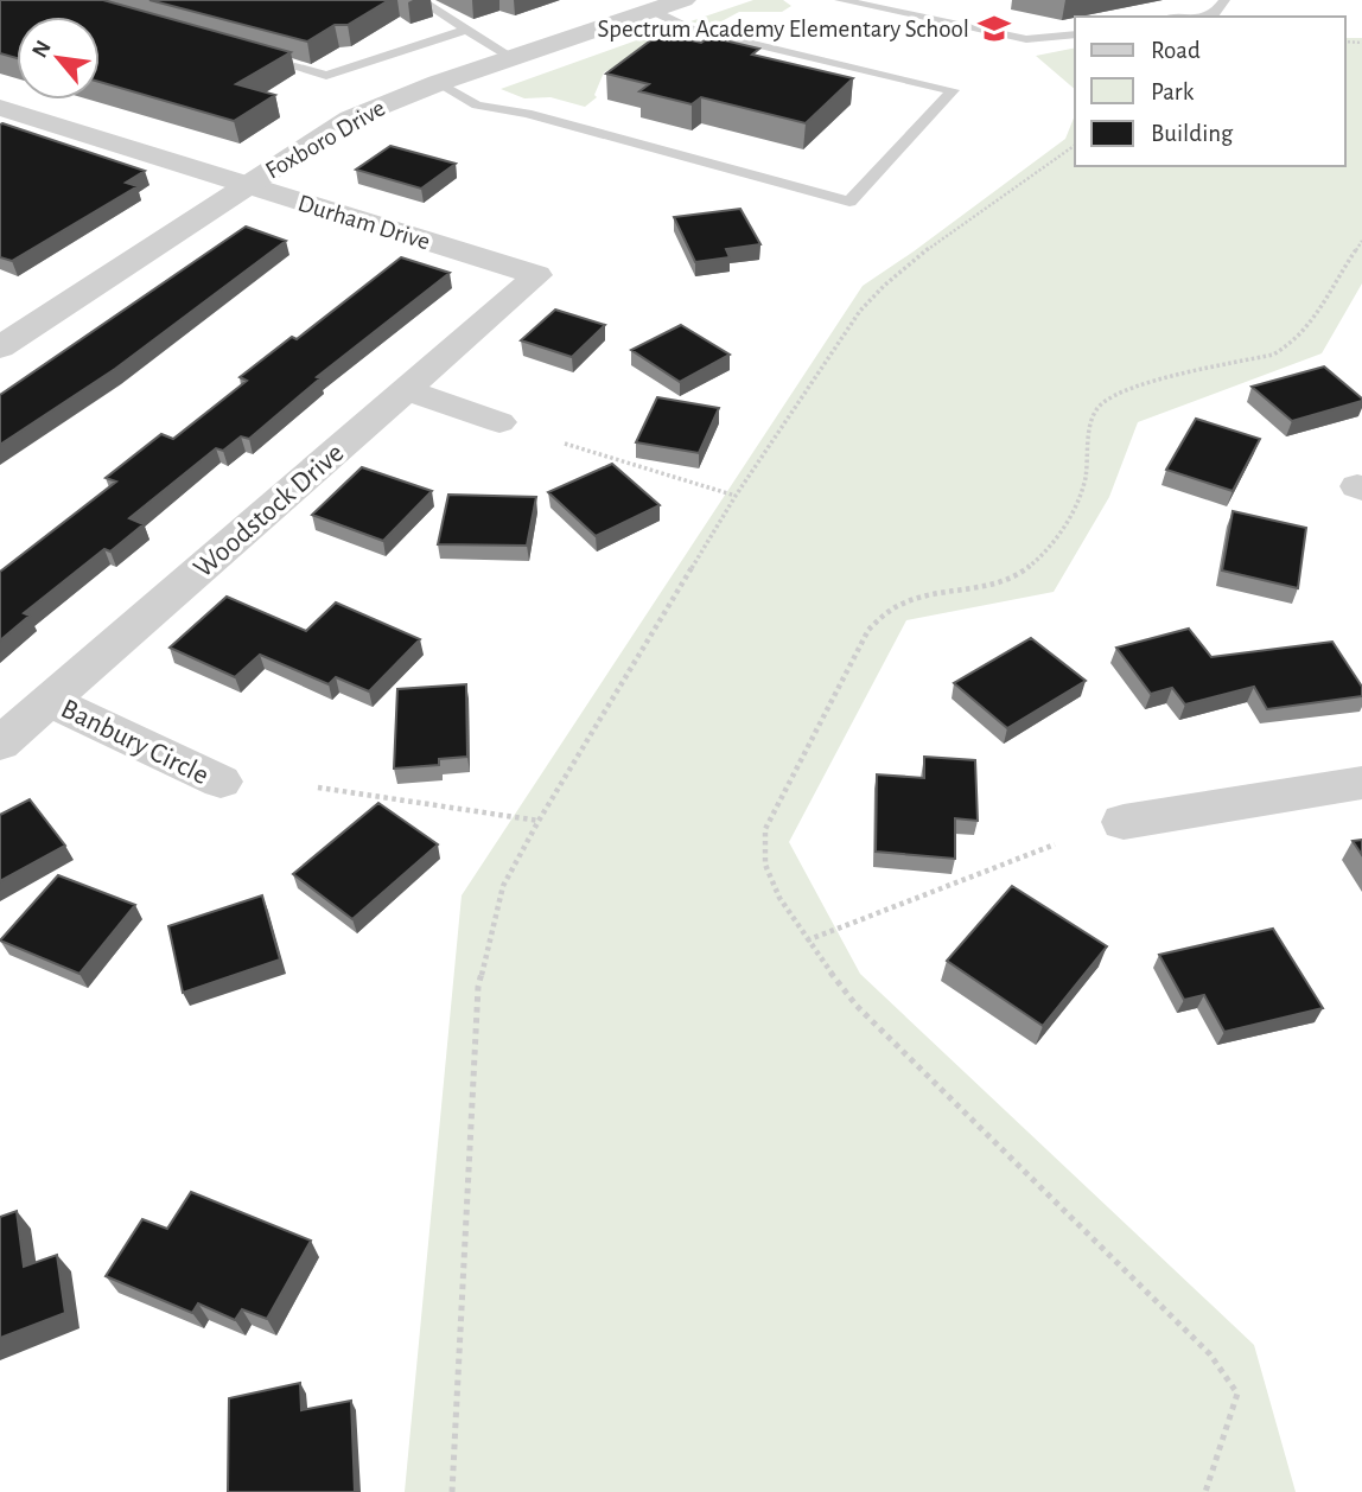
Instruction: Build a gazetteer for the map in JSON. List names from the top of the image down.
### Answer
{
  "streets": {
    "street": [
      "Foxboro Drive",
      "Durham Drive",
      "Woodstock Drive",
      "Banbury Circle"
    ]
  },
  "crossings": [
    ["Foxboro Drive", "Durham Drive"],
    ["Durham Drive", "Woodstock Drive"],
    ["Woodstock Drive", "Banbury Circle"]
  ],
  "places": {
    "school or university": ["Spectrum Academy Elementary School"]
  },
  "legend": ["Road", "Park", "Building"],
  "north": "top left"
}
